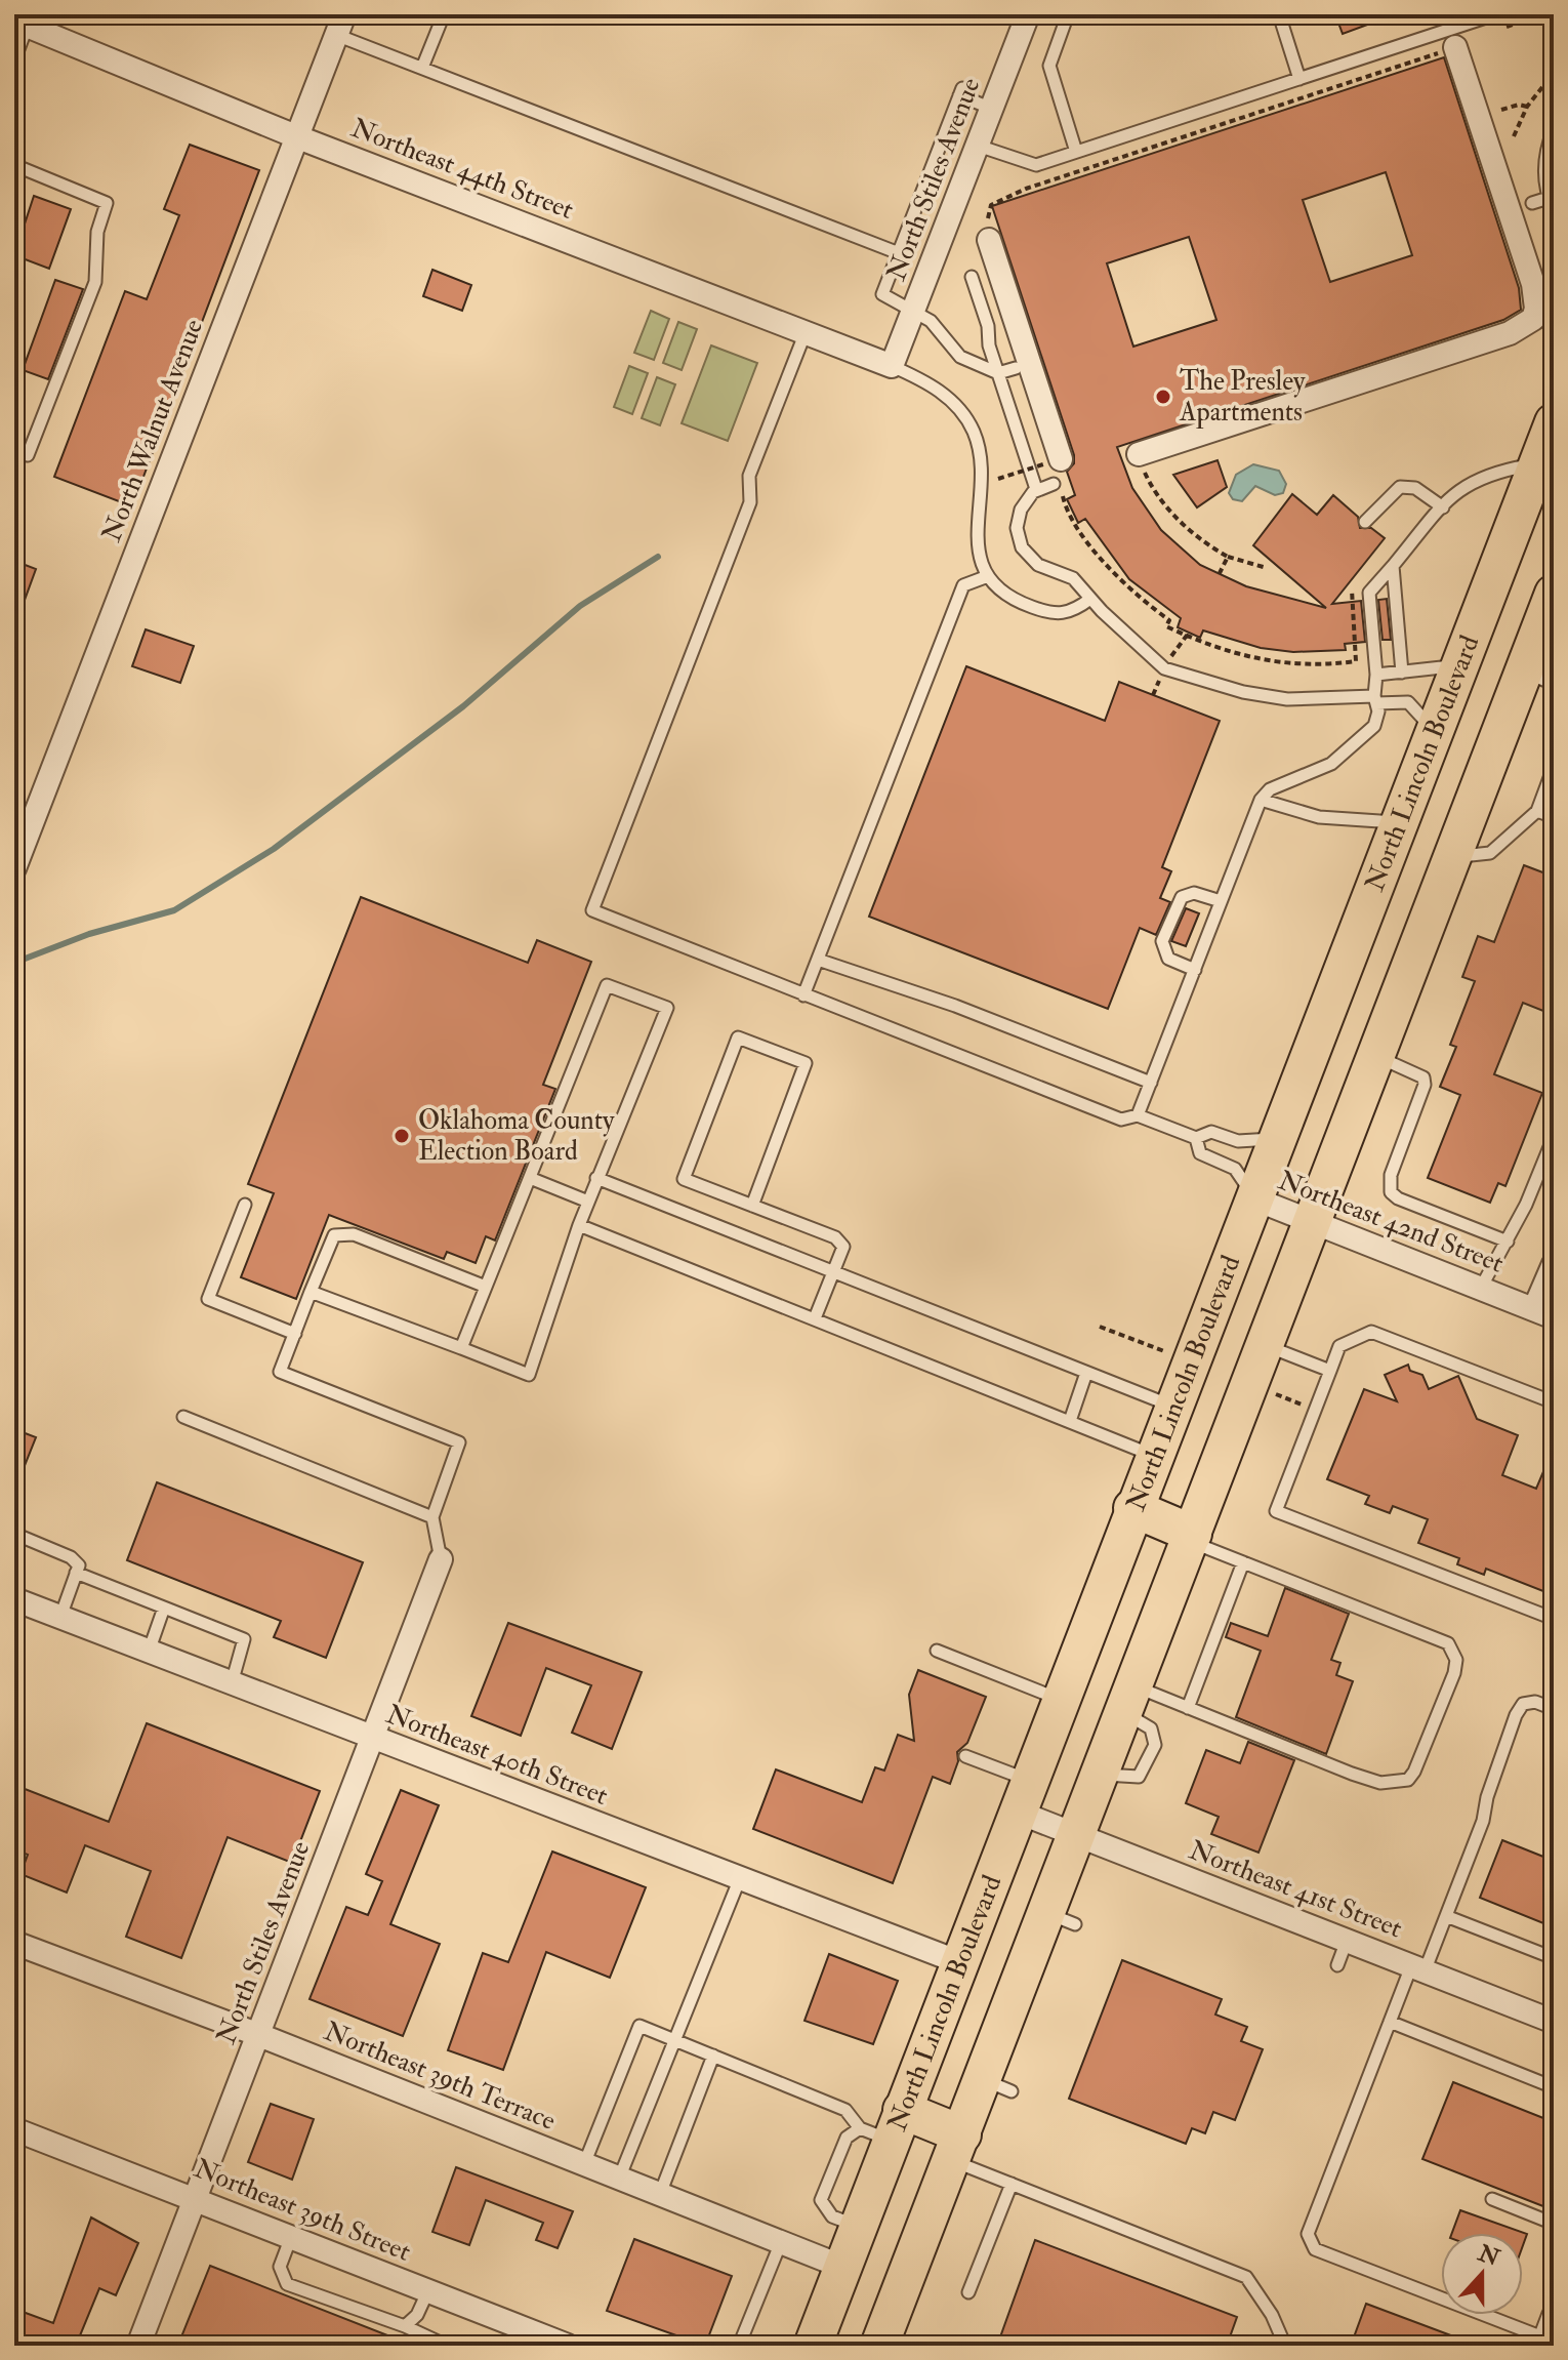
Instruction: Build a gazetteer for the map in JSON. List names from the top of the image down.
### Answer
{
  "streets": {
    "main road": ["North Lincoln Boulevard"],
    "street": [
      "Northeast 44th Street",
      "North Stiles Avenue",
      "North Walnut Avenue",
      "Northeast 42nd Street",
      "Northeast 40th Street",
      "Northeast 41st Street",
      "Northeast 39th Terrace",
      "Northeast 39th Street"
    ]
  },
  "crossings": [
    ["Northeast 44th Street", "North Stiles Avenue"],
    ["Northeast 44th Street", "North Walnut Avenue"],
    ["North Stiles Avenue", "Northeast 40th Street"],
    ["North Stiles Avenue", "Northeast 39th Terrace"],
    ["North Stiles Avenue", "Northeast 39th Street"],
    ["North Lincoln Boulevard", "Northeast 42nd Street"],
    ["North Lincoln Boulevard", "Northeast 40th Street"],
    ["North Lincoln Boulevard", "Northeast 41st Street"],
    ["North Lincoln Boulevard", "Northeast 39th Terrace"]
  ],
  "places": ["The Presley Apartments", "Oklahoma County Election Board"],
  "north": "top"
}
